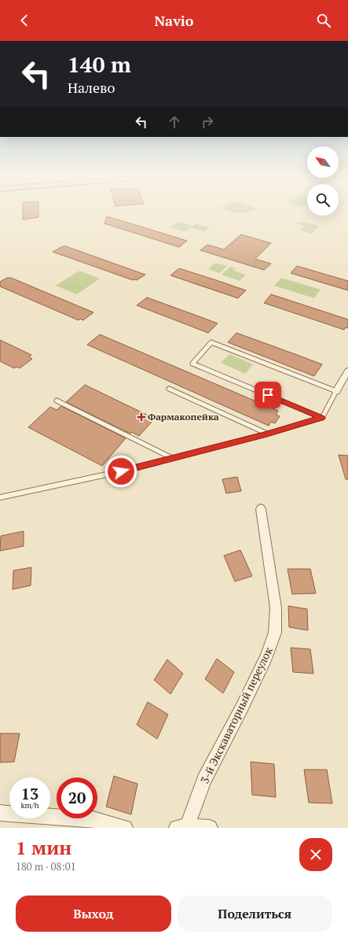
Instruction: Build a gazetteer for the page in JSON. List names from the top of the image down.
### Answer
{
  "streets": {
    "street": ["3-й Экскаваторный переулок"]
  },
  "places": {
    "health": ["Фармакопейка"]
  },
  "north": "top left",
  "page": {
    "header": "Navio",
    "turn": ["140 m", "Налево"],
    "speed": "13 km/h",
    "limit": "20",
    "heading": ["1 мин", "180 m · 08:01"],
    "buttons": ["Выход", "Поделиться"]
  }
}
